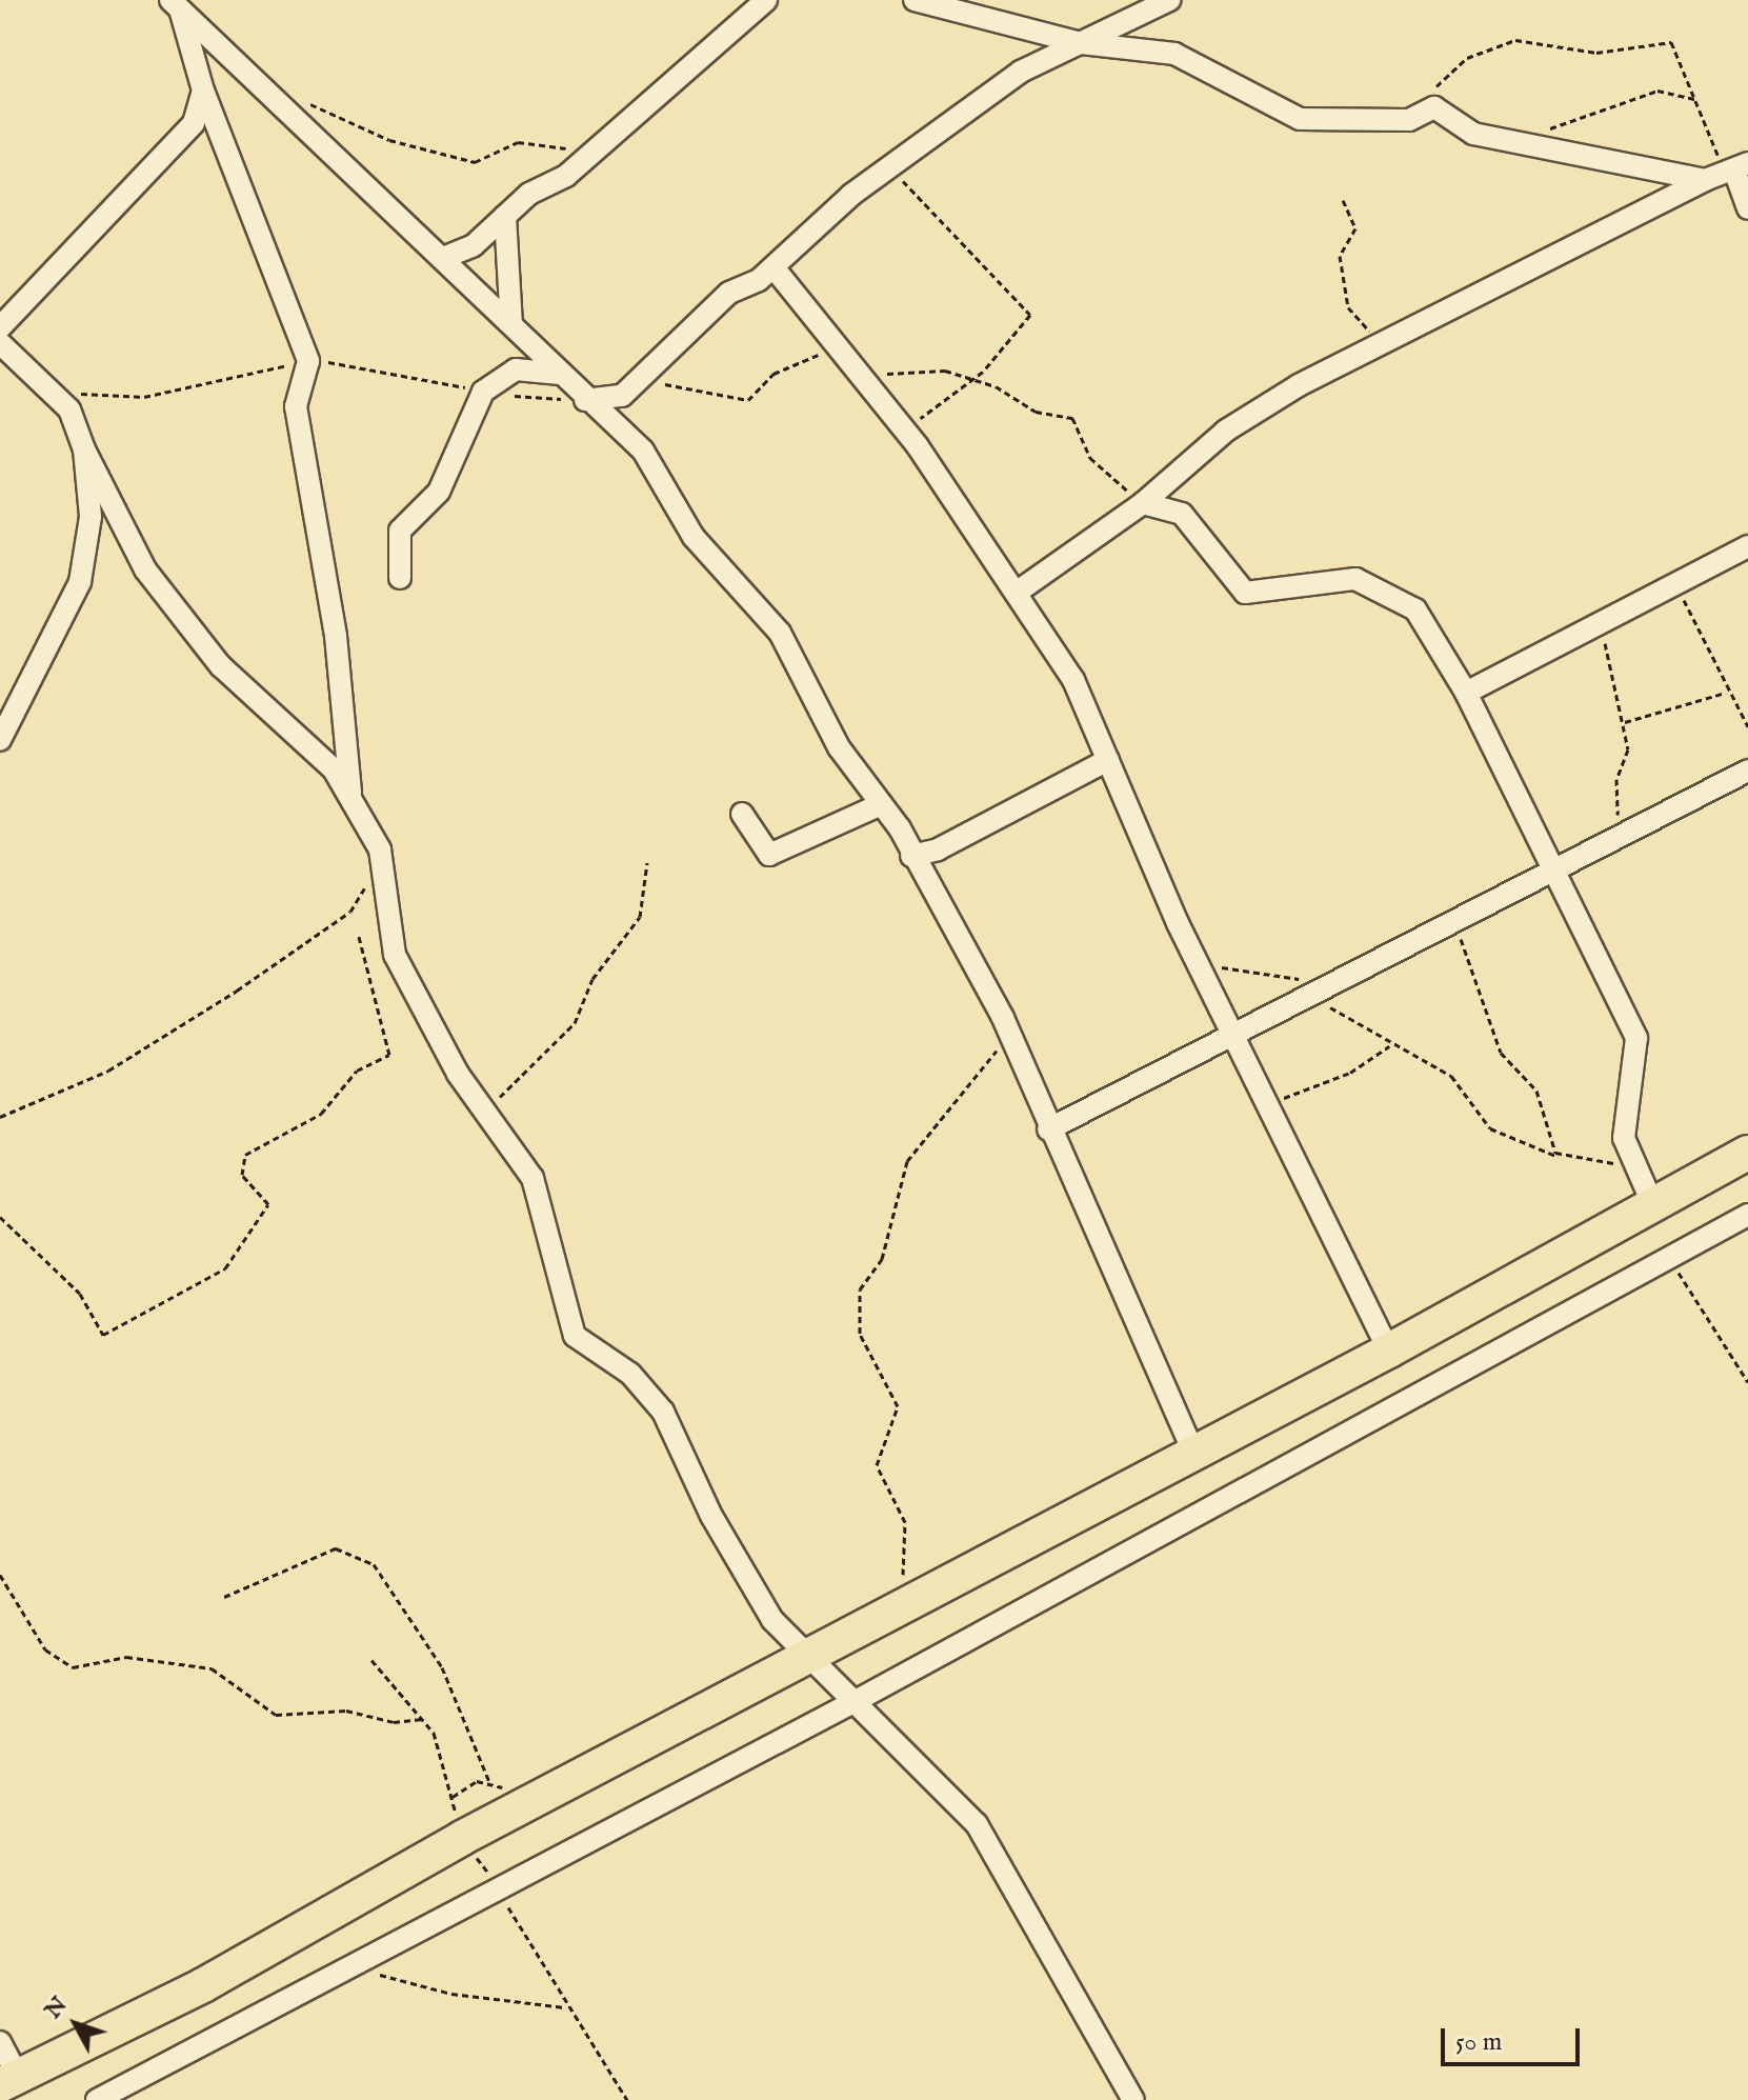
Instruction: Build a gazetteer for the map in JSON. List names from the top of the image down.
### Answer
{
  "scale_bar": "50 m",
  "north": "top left"
}
